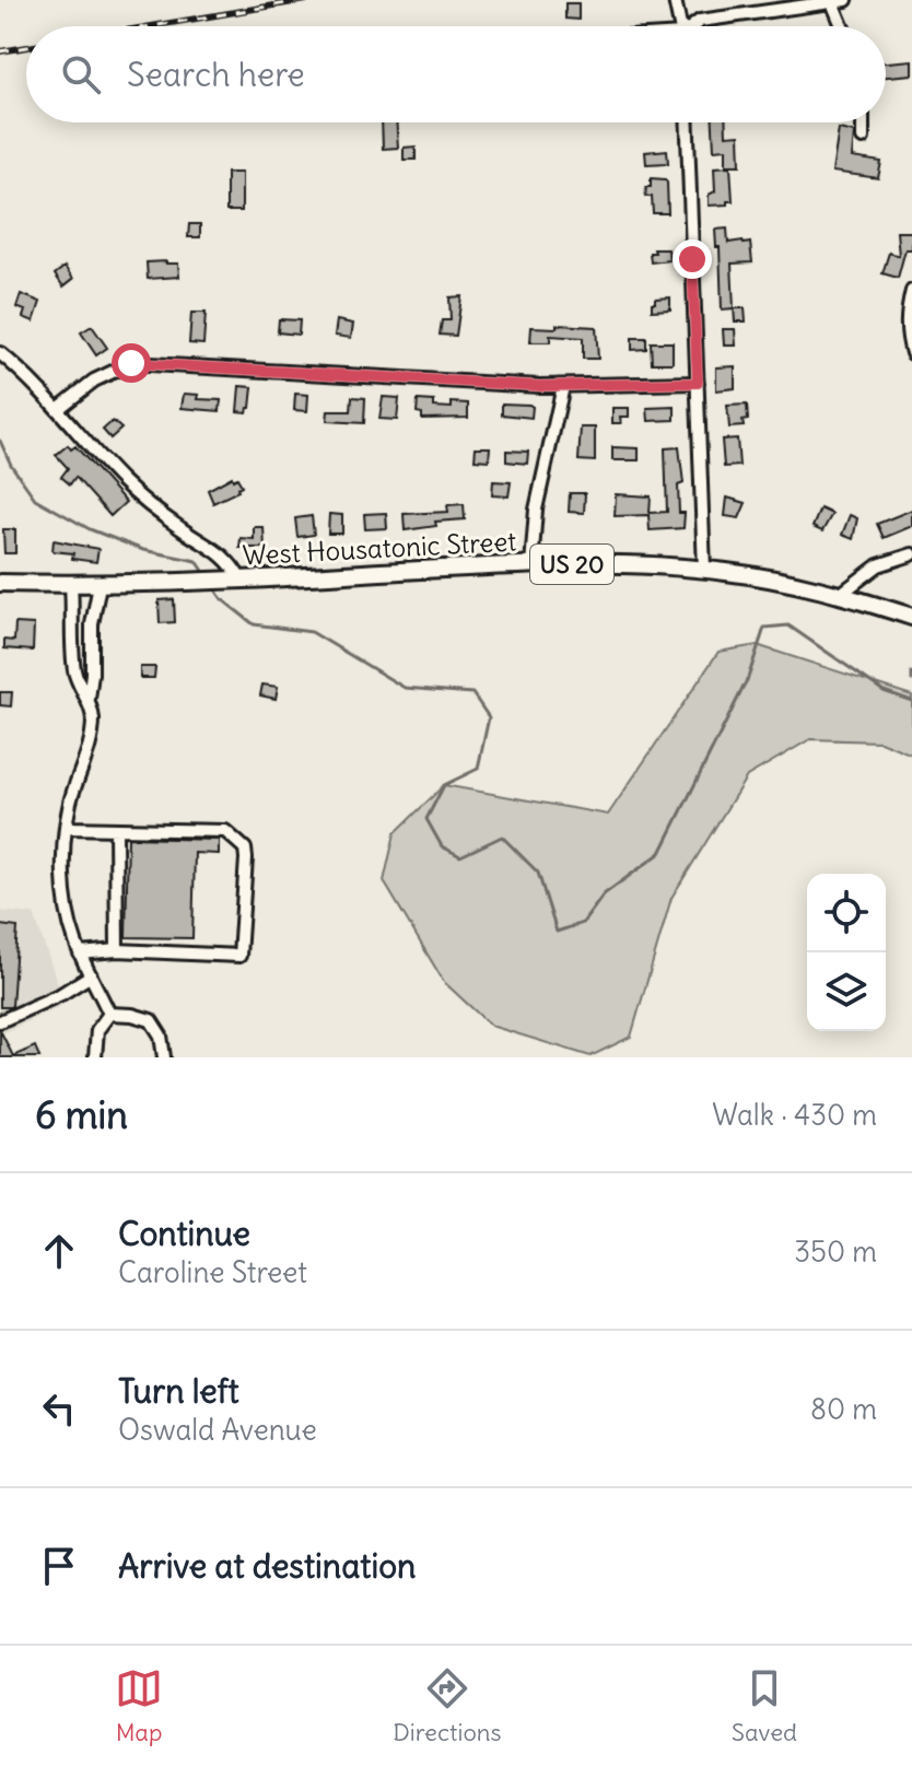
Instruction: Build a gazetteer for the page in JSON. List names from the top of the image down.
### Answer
{
  "streets": {
    "highway": ["West Housatonic Street", "US 20"]
  },
  "page": {
    "search": "Search here",
    "heading": ["6 min", "Walk · 430 m"],
    "list": [
      ["Continue", "Caroline Street", "350 m"],
      ["Turn left", "Oswald Avenue", "80 m"],
      "Arrive at destination"
    ],
    "nav": ["Map", "Directions", "Saved"]
  }
}
